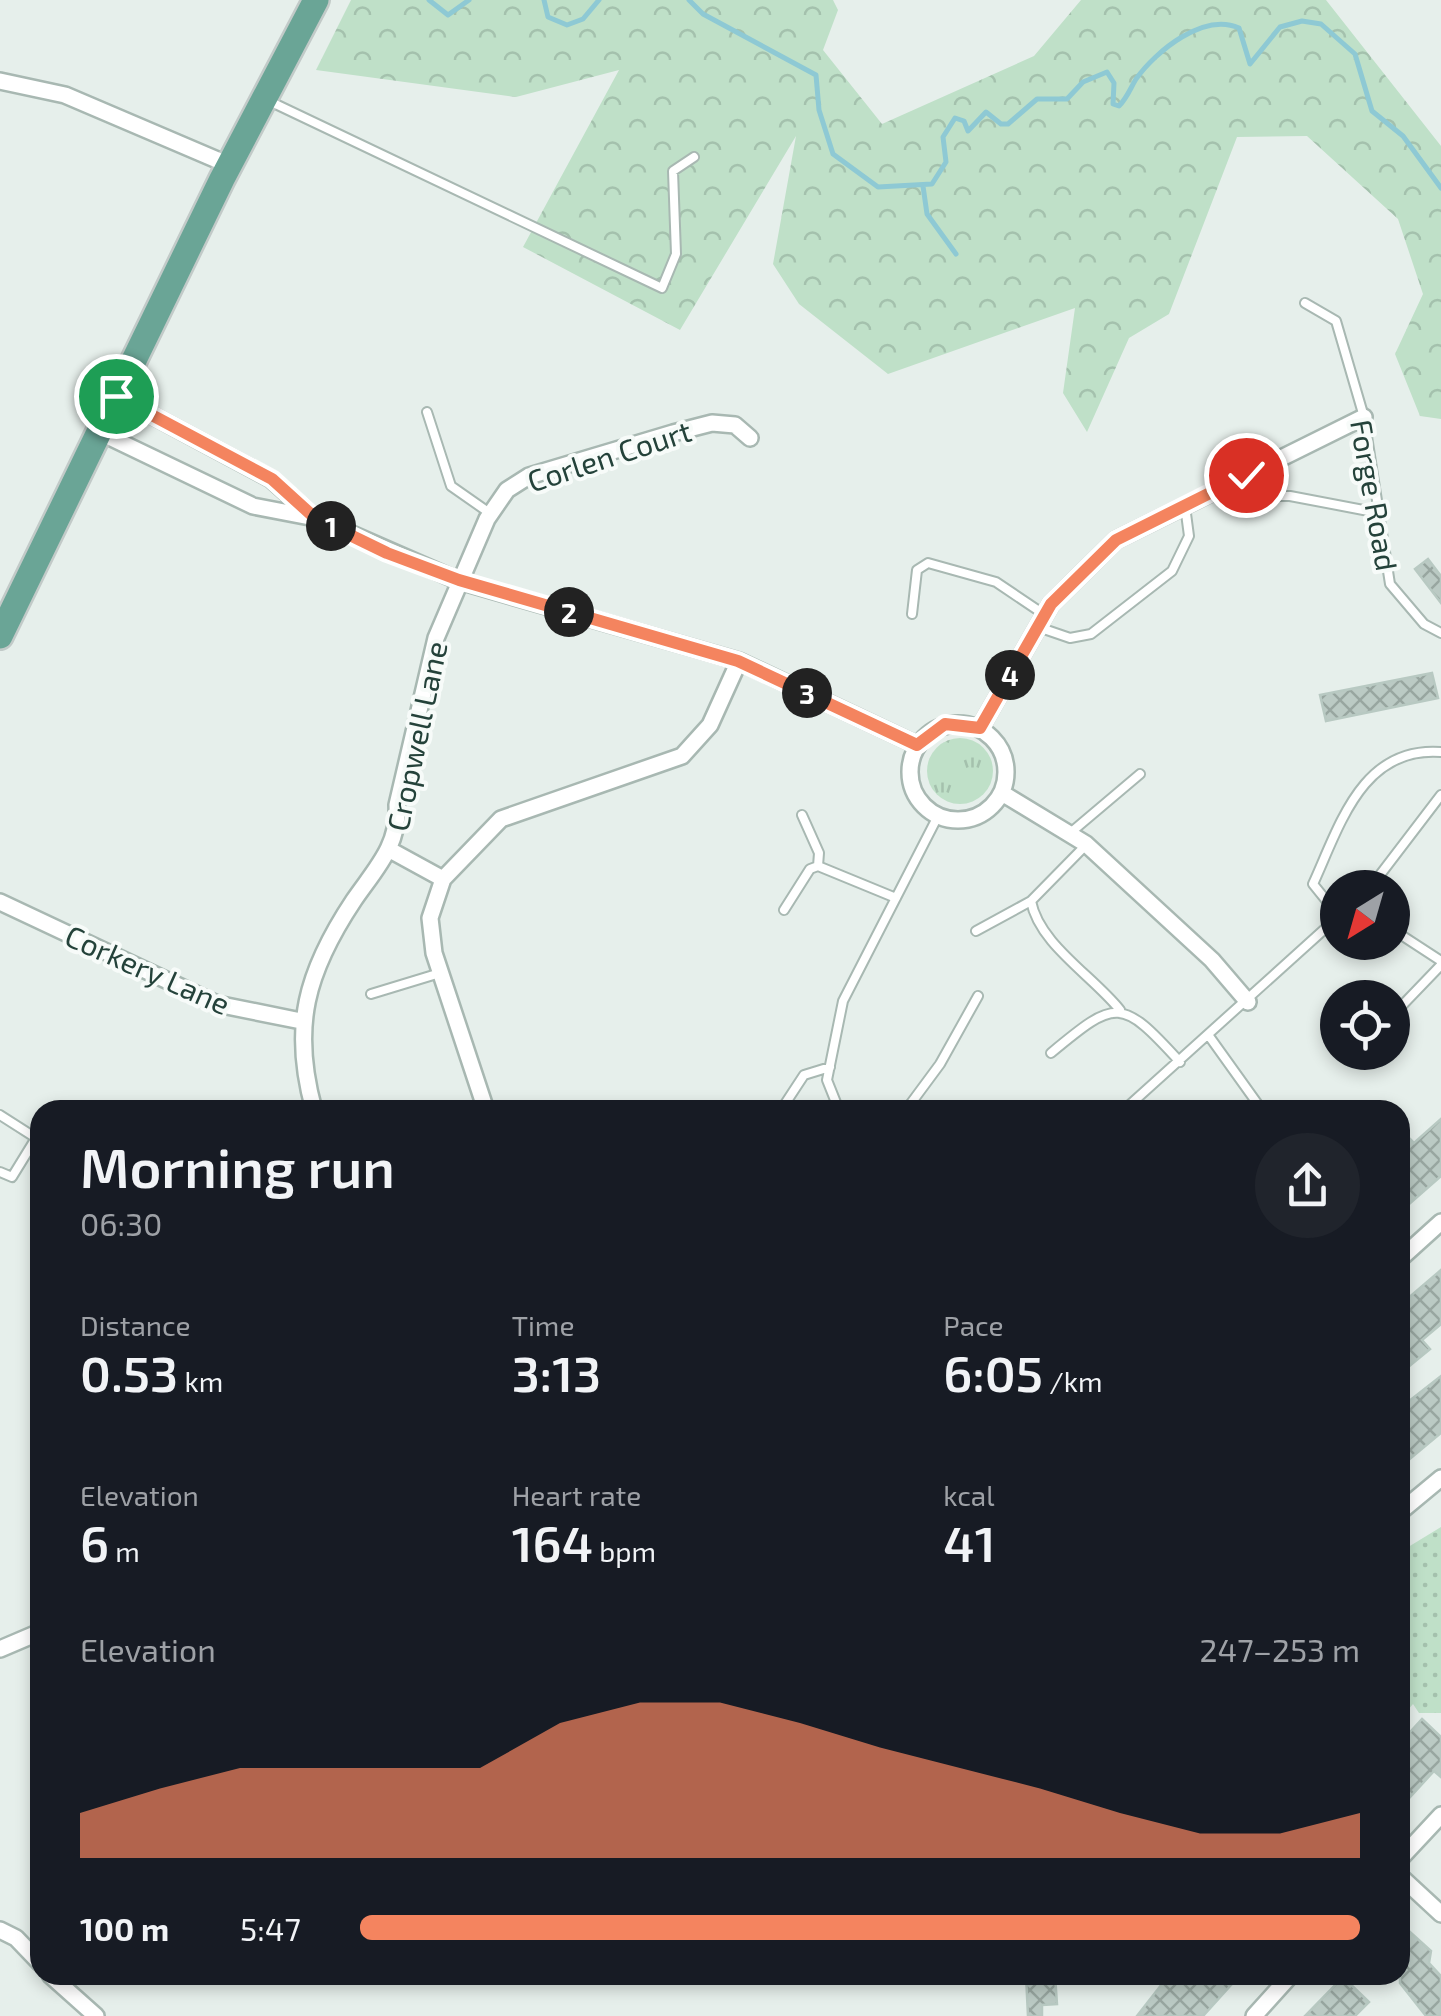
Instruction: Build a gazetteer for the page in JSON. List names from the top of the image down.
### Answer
{
  "streets": {
    "street": ["Corlen Court", "Cropwell Lane", "Corkery Lane"],
    "lane": ["Forge Road"]
  },
  "crossings": [
    ["Corlen Court", "Cropwell Lane"],
    ["Cropwell Lane", "Corkery Lane"]
  ],
  "north": "bottom left",
  "page": {
    "pins": [
      "1",
      "2",
      "4",
      "3"
    ],
    "heading": ["Morning run", "06:30"],
    "stats": [
      ["Distance", "0.53 km"],
      ["Time", "3:13"],
      ["Pace", "6:05 /km"],
      ["Elevation", "6 m"],
      ["Heart rate", "164 bpm"],
      ["kcal", "41"]
    ],
    "chart": ["Elevation", "247–253 m"],
    "list": [
      {
        "name": "100 m",
        "note": "5:47"
      }
    ]
  }
}
